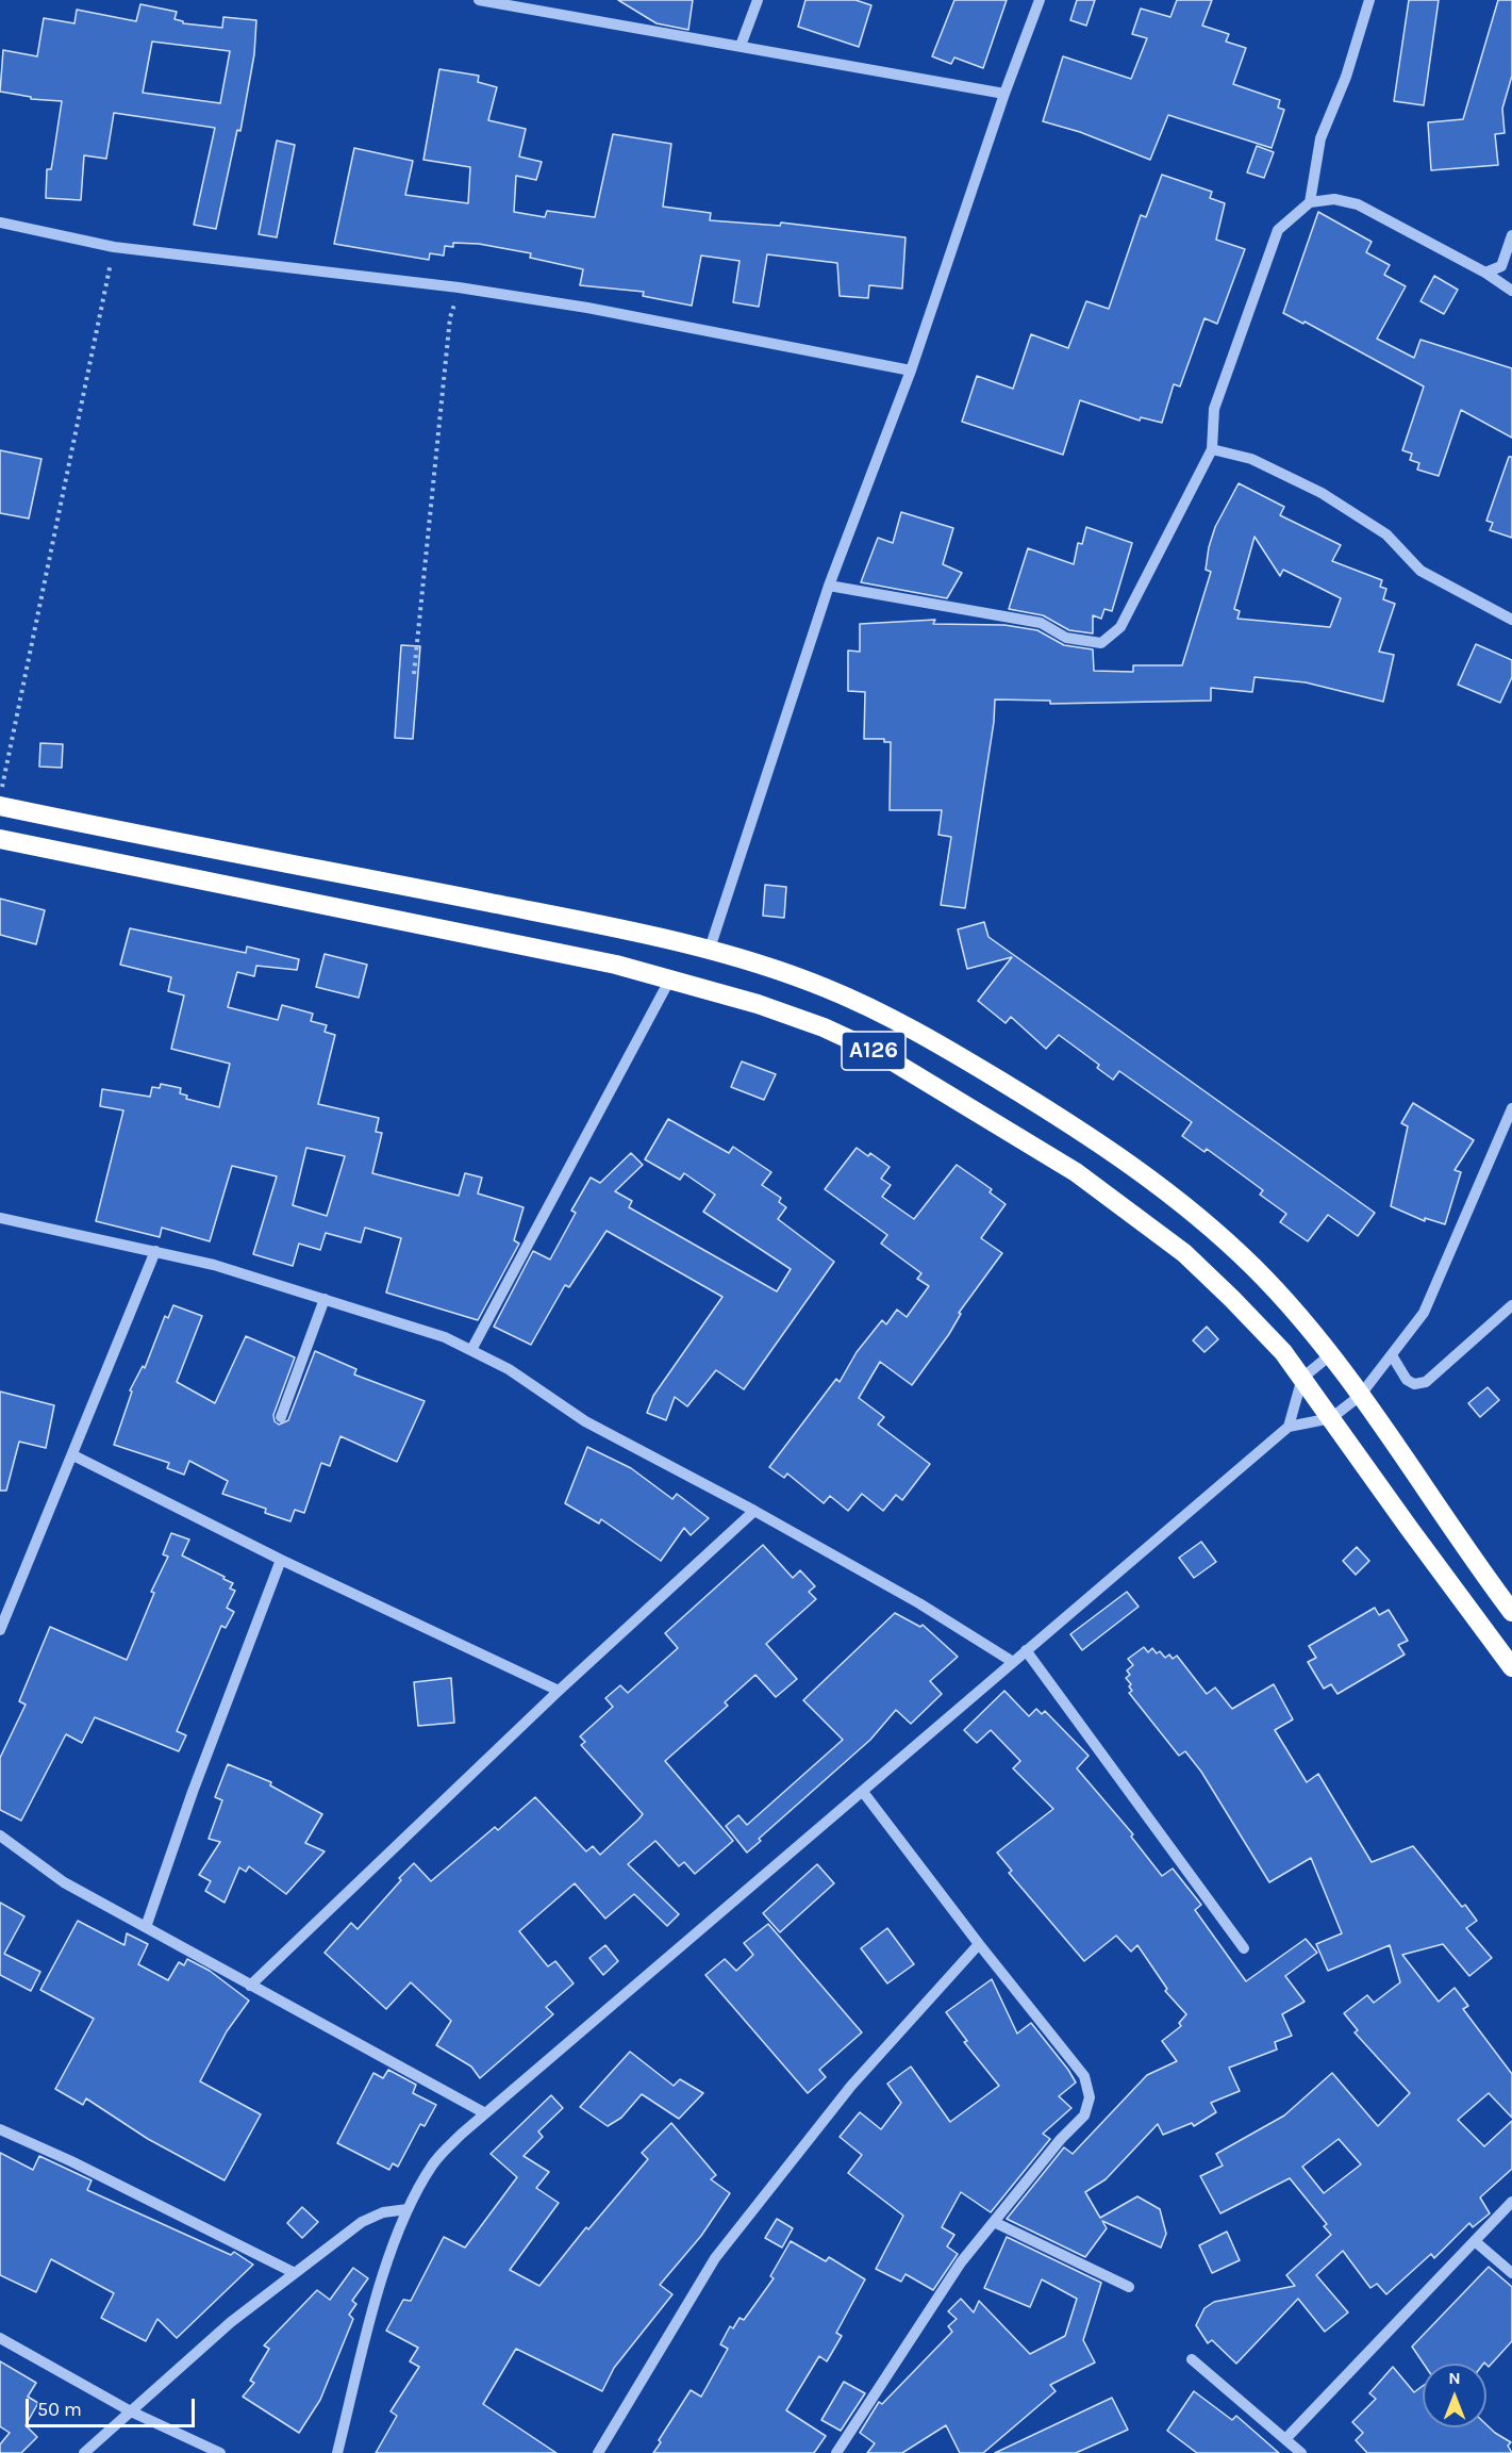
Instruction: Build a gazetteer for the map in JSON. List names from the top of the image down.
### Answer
{
  "streets": {
    "highway": ["A126"]
  },
  "scale_bar": "50 m",
  "north": "top"
}
